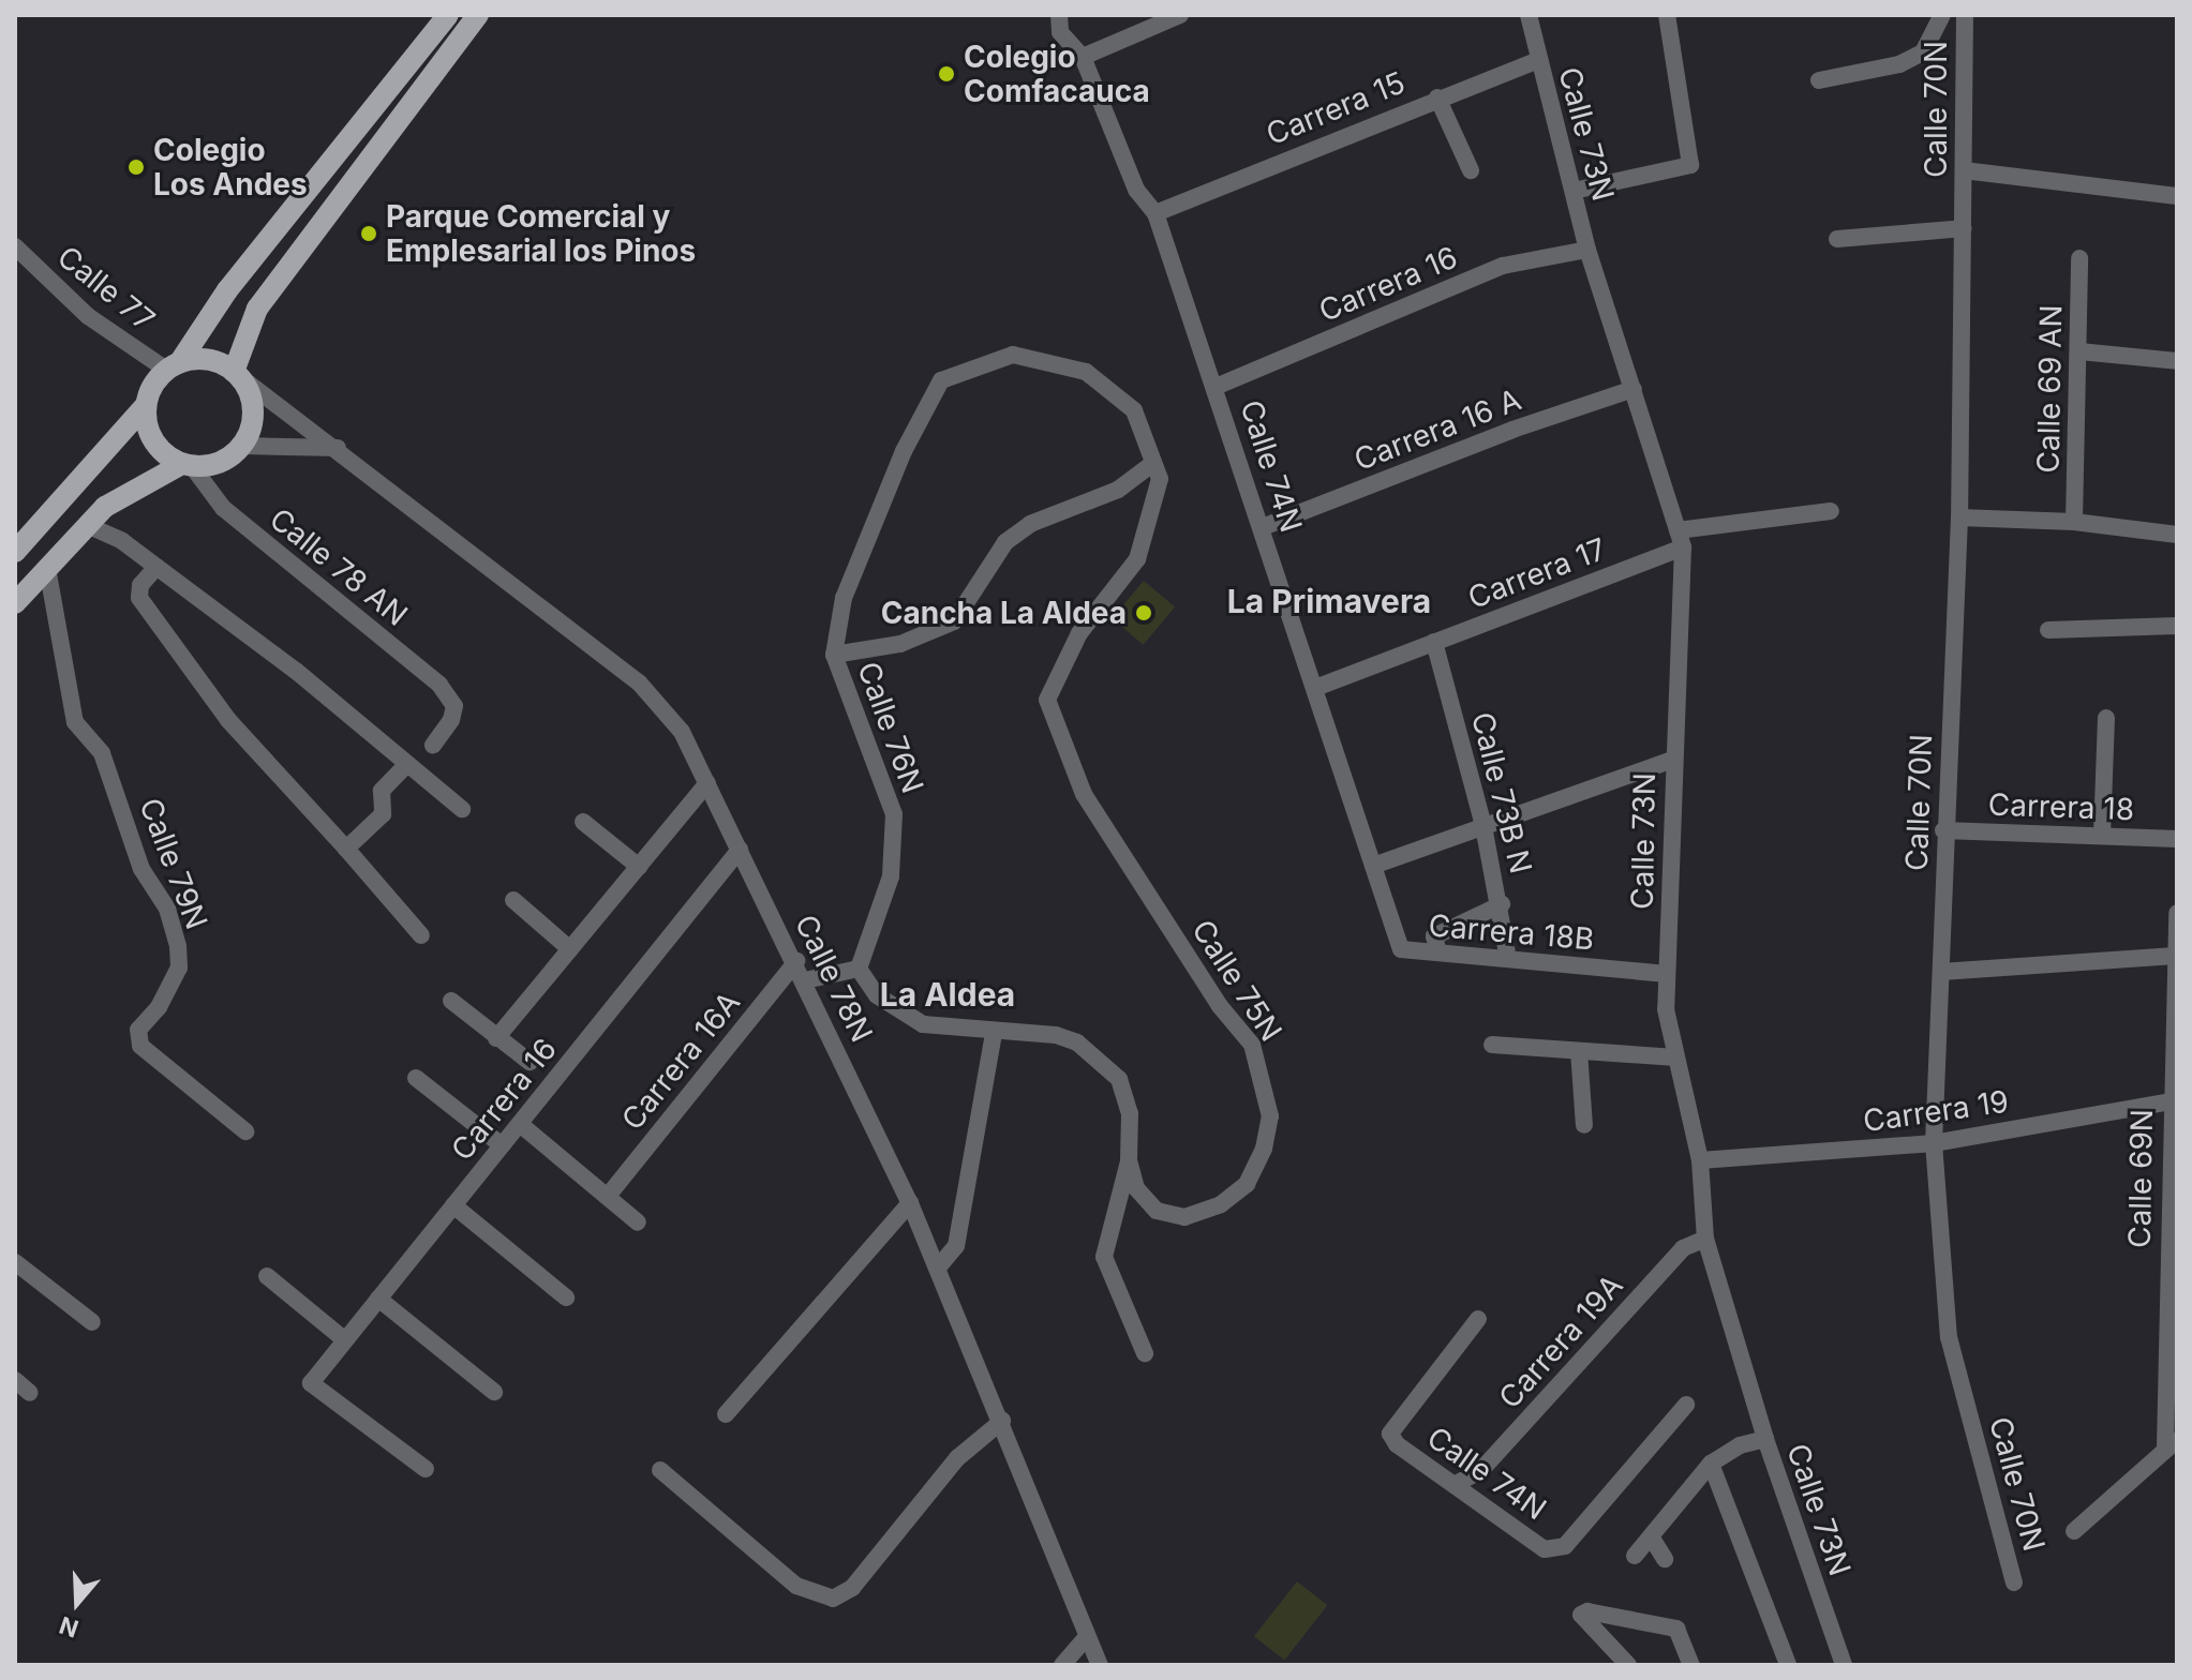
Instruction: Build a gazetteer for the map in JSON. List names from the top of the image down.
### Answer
{
  "streets": {
    "street": [
      "Carrera 15",
      "Calle 70N",
      "Calle 73N",
      "Carrera 16",
      "Calle 77",
      "Calle 69 AN",
      "Carrera 16 A",
      "Calle 74N",
      "Calle 78 AN",
      "Carrera 17",
      "Calle 76N",
      "Calle 73B N",
      "Carrera 18",
      "Calle 79N",
      "Carrera 18B",
      "Calle 78N",
      "Calle 75N",
      "Carrera 16A",
      "Carrera 19",
      "Calle 69N",
      "Carrera 19A"
    ]
  },
  "crossings": [
    ["Carrera 15", "Calle 73N"],
    ["Carrera 15", "Calle 74N"],
    ["Calle 70N", "Carrera 18"],
    ["Calle 70N", "Carrera 19"],
    ["Calle 73N", "Carrera 16"],
    ["Calle 73N", "Carrera 16 A"],
    ["Calle 73N", "Carrera 17"],
    ["Calle 73N", "Carrera 18B"],
    ["Calle 73N", "Carrera 19"],
    ["Calle 73N", "Carrera 19A"],
    ["Carrera 16", "Calle 74N"],
    ["Carrera 16", "Calle 78N"],
    ["Calle 77", "Calle 78 AN"],
    ["Calle 77", "Calle 78N"],
    ["Carrera 16 A", "Calle 74N"],
    ["Calle 74N", "Carrera 17"],
    ["Calle 74N", "Carrera 18B"],
    ["Calle 74N", "Carrera 19A"],
    ["Calle 78 AN", "Calle 78N"],
    ["Carrera 17", "Calle 73B N"],
    ["Calle 76N", "Calle 75N"],
    ["Calle 73B N", "Carrera 18B"],
    ["Calle 78N", "Carrera 16A"],
    ["Carrera 19", "Calle 69N"]
  ],
  "districts": ["La Primavera", "La Aldea"],
  "places": [
    "Colegio Comfacauca",
    "Colegio Los Andes",
    "Parque Comercial y Emplesarial los Pinos",
    "Cancha La Aldea"
  ],
  "north": "bottom"
}
